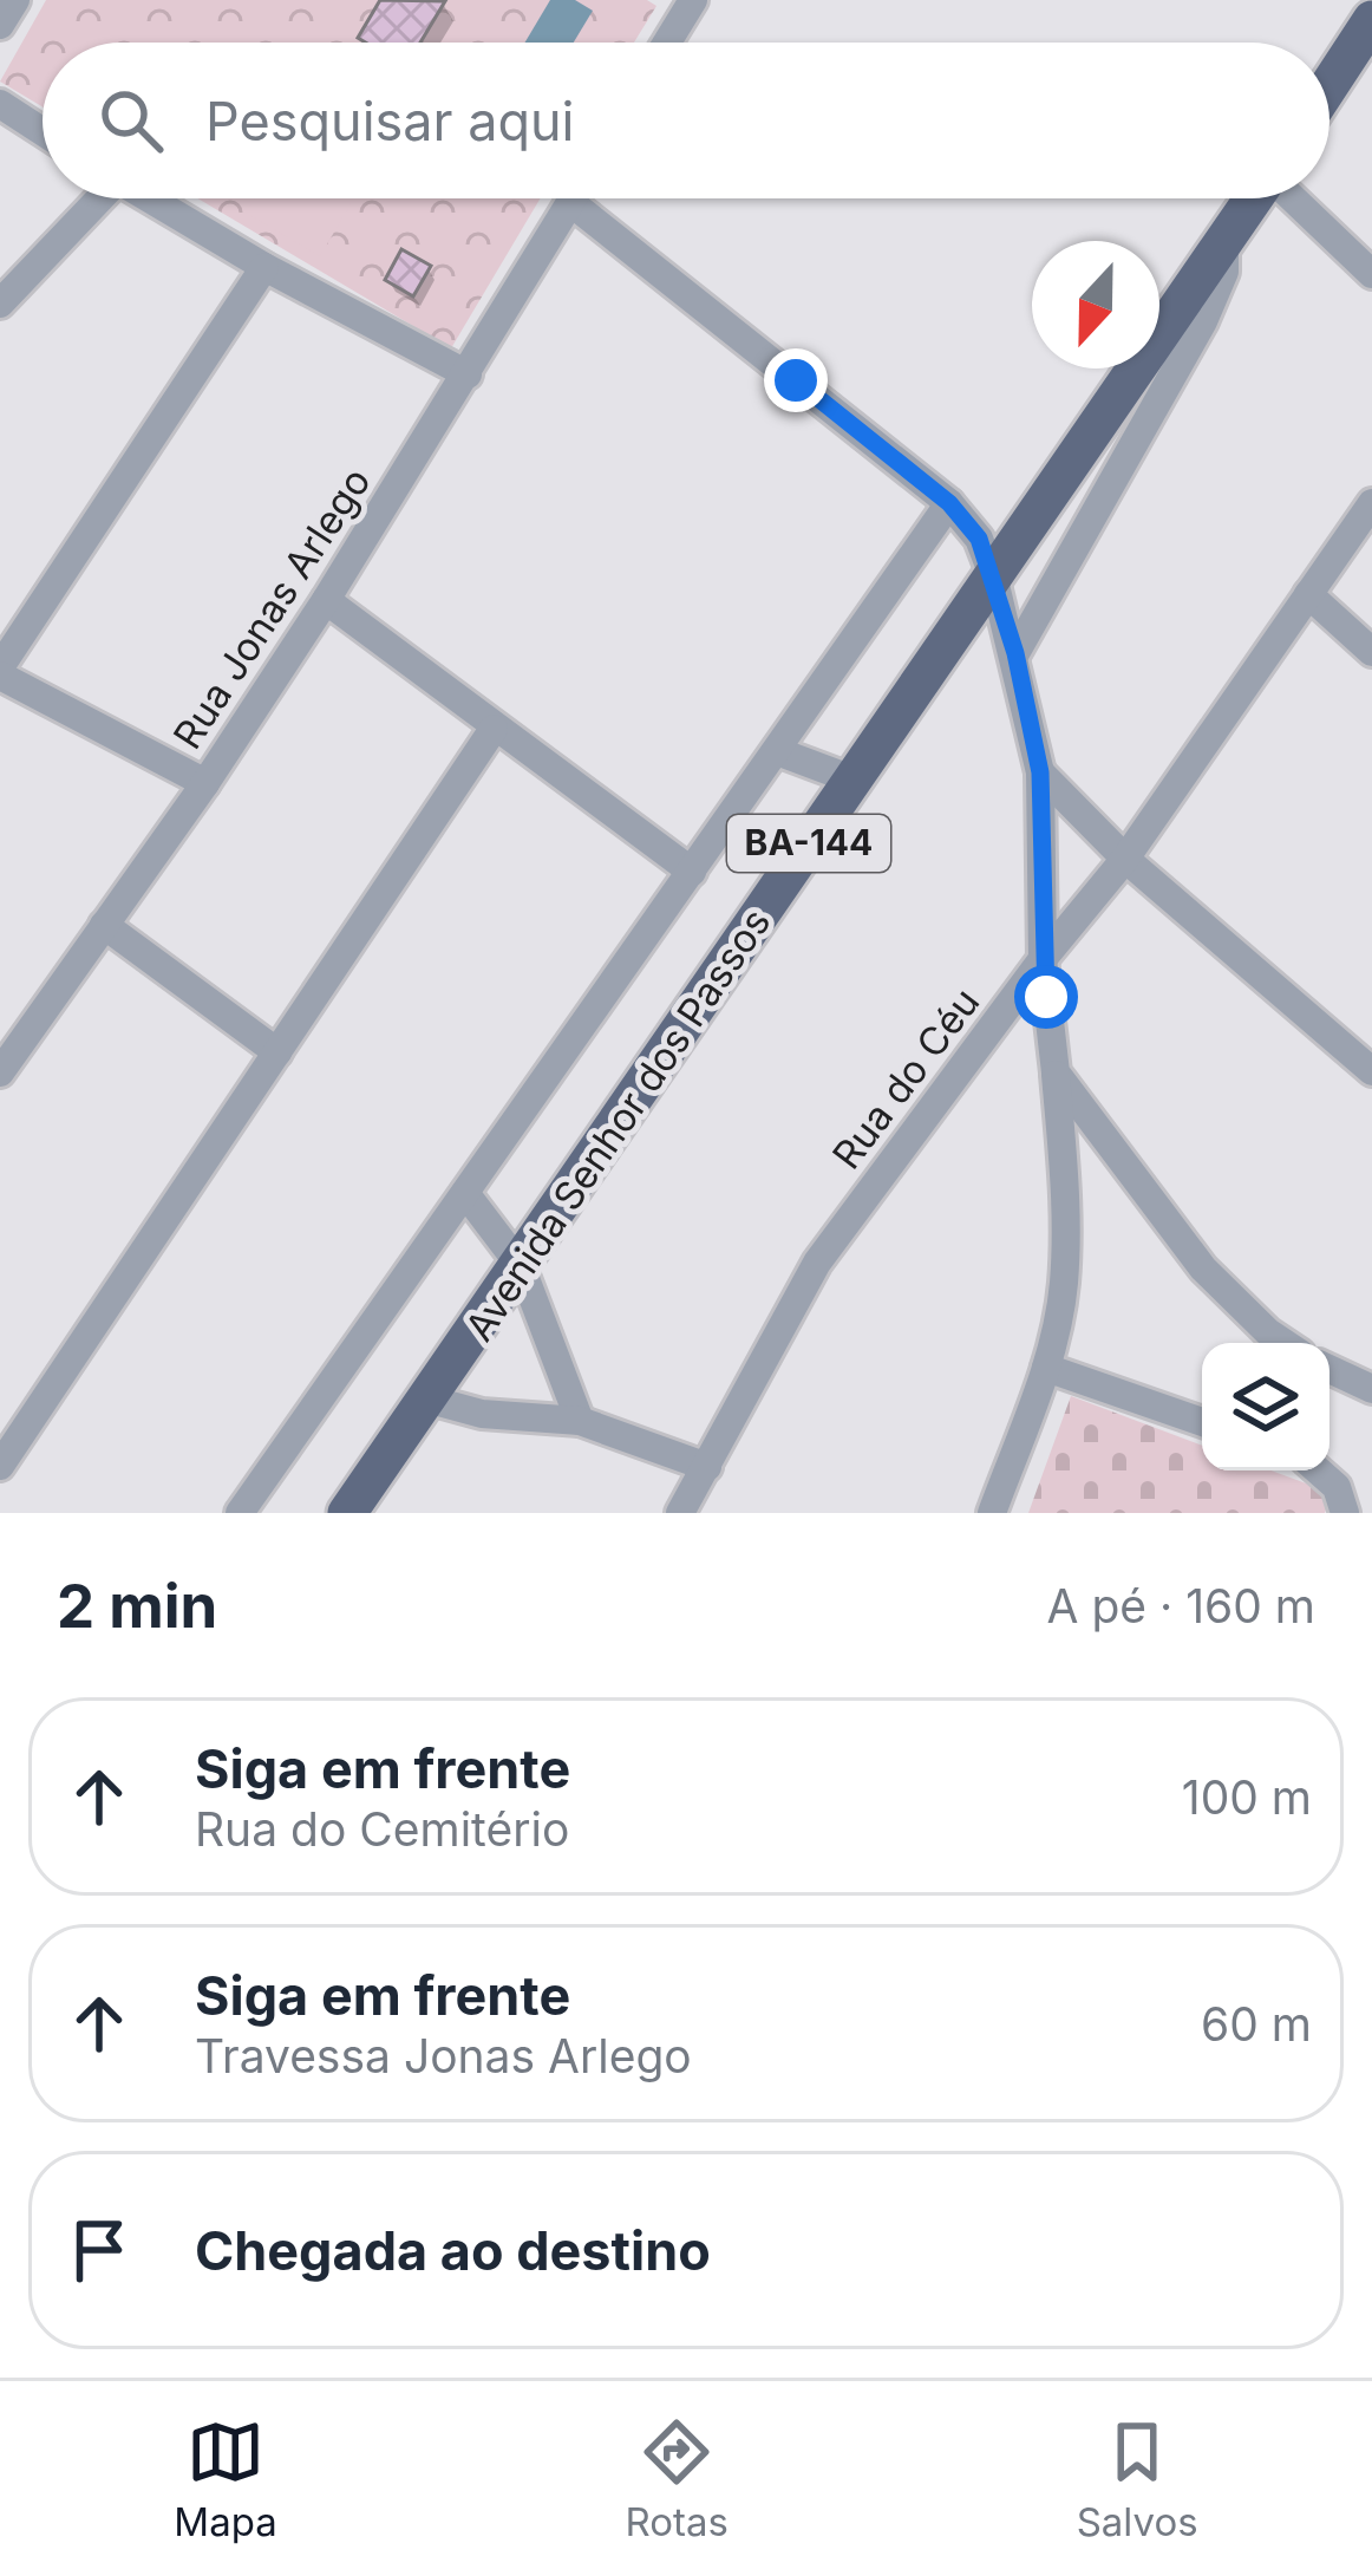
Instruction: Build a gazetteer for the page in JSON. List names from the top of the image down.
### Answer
{
  "streets": {
    "main road": ["BA-144", "Avenida Senhor dos Passos"],
    "street": ["Rua Jonas Arlego", "Rua do Céu"]
  },
  "north": "bottom",
  "page": {
    "search": "Pesquisar aqui",
    "heading": ["2 min", "A pé · 160 m"],
    "list": [
      ["Siga em frente", "Rua do Cemitério", "100 m"],
      ["Siga em frente", "Travessa Jonas Arlego", "60 m"],
      "Chegada ao destino"
    ],
    "nav": ["Mapa", "Rotas", "Salvos"]
  }
}
